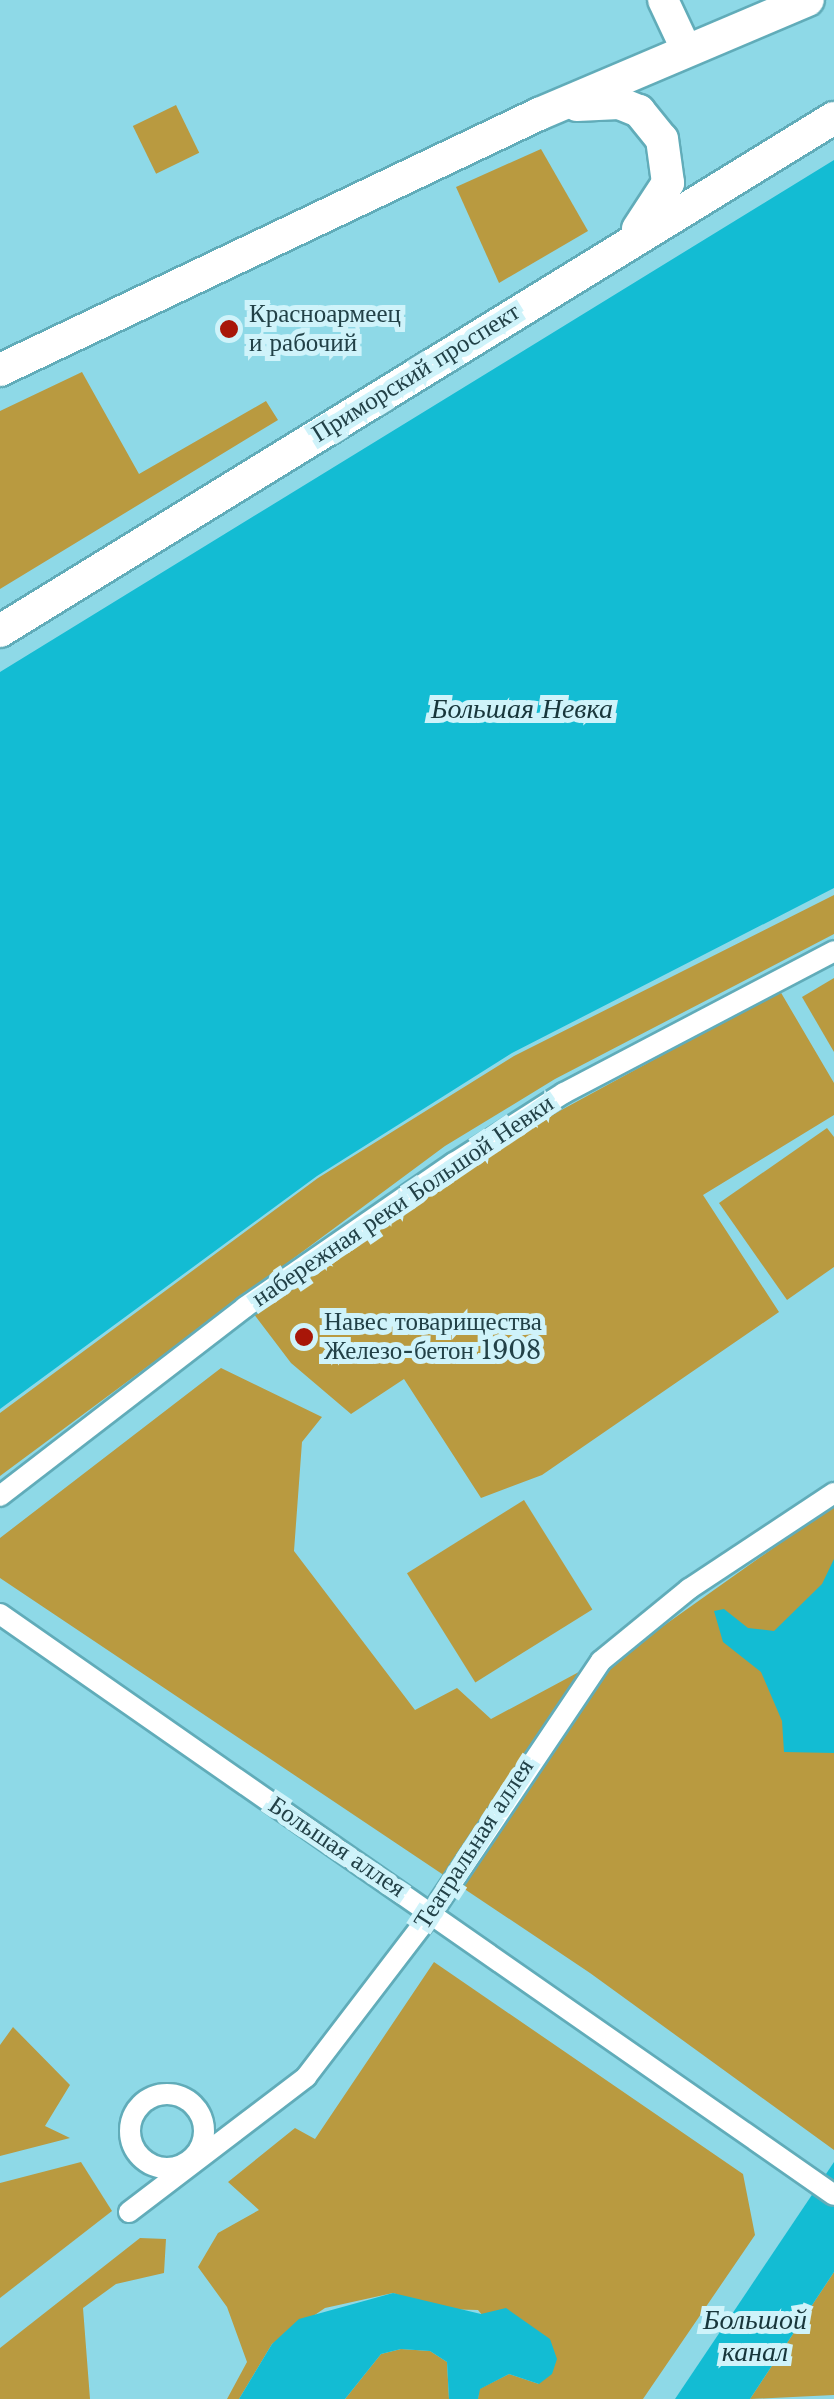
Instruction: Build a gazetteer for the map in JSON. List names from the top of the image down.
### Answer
{
  "streets": {
    "main road": ["Приморский проспект"],
    "street": ["набережная реки Большой Невки", "Театральная аллея", "Большая аллея"]
  },
  "crossings": [
    ["Театральная аллея", "Большая аллея"]
  ],
  "water": ["Большая Невка", "Большой канал"],
  "places": ["Красноармеец и рабочий", "Навес товарищества Железо-бетон 1908"]
}
